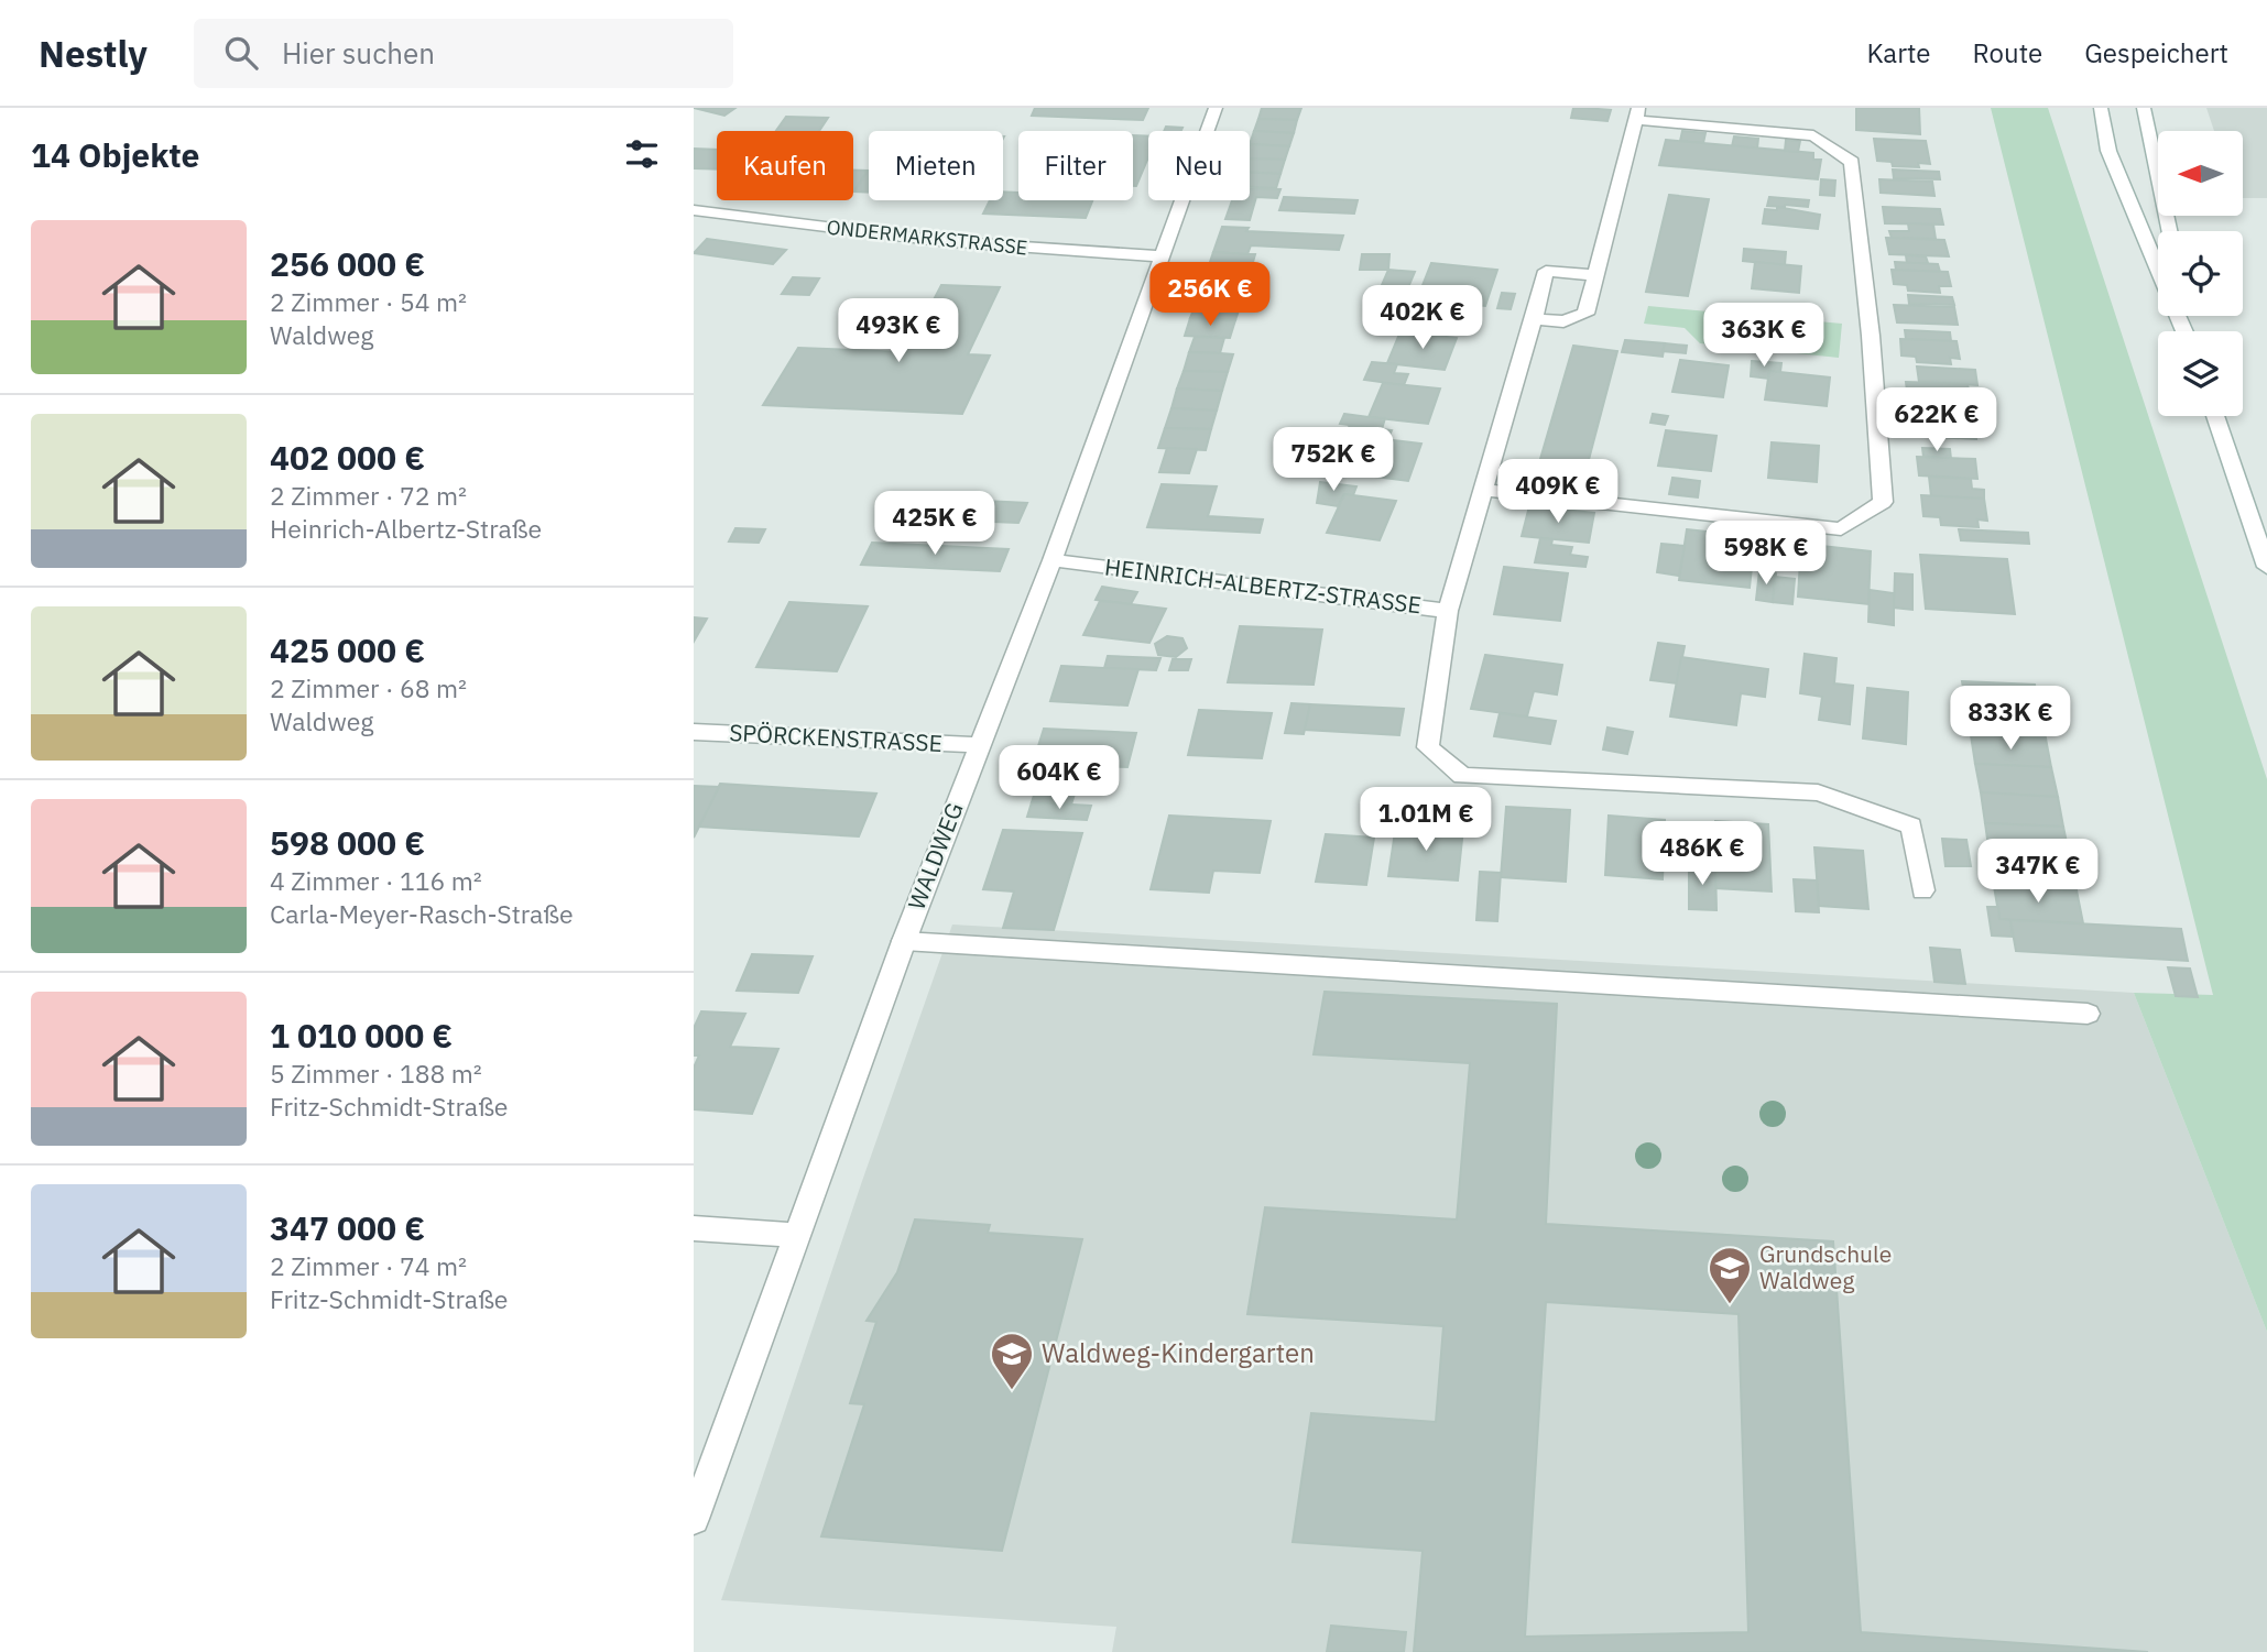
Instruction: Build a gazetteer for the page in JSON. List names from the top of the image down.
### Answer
{
  "streets": {
    "street": [
      "ONDERMARKSTRASSE",
      "HEINRICH-ALBERTZ-STRASSE",
      "SPÖRCKENSTRASSE",
      "WALDWEG"
    ]
  },
  "crossings": [
    ["ONDERMARKSTRASSE", "WALDWEG"],
    ["HEINRICH-ALBERTZ-STRASSE", "WALDWEG"],
    ["SPÖRCKENSTRASSE", "WALDWEG"]
  ],
  "places": {
    "school or university": ["Grundschule Waldweg", "Waldweg-Kindergarten"]
  },
  "north": "left",
  "page": {
    "header": "Nestly",
    "search": "Hier suchen",
    "nav": ["Karte", "Route", "Gespeichert"],
    "heading": "14 Objekte",
    "chip": [
      "Kaufen",
      "Mieten",
      "Filter",
      "Neu"
    ],
    "list": [
      {
        "name": "256 000 €",
        "note": "2 Zimmer · 54 m² · Waldweg"
      },
      {
        "name": "402 000 €",
        "note": "2 Zimmer · 72 m² · Heinrich-Albertz-Straße"
      },
      {
        "name": "425 000 €",
        "note": "2 Zimmer · 68 m² · Waldweg"
      },
      {
        "name": "598 000 €",
        "note": "4 Zimmer · 116 m² · Carla-Meyer-Rasch-Straße"
      },
      {
        "name": "1 010 000 €",
        "note": "5 Zimmer · 188 m² · Fritz-Schmidt-Straße"
      },
      {
        "name": "347 000 €",
        "note": "2 Zimmer · 74 m² · Fritz-Schmidt-Straße"
      }
    ],
    "price": [
      "256K €",
      "402K €",
      "493K €",
      "363K €",
      "622K €",
      "752K €",
      "409K €",
      "425K €",
      "598K €",
      "833K €",
      "604K €",
      "1.01M €",
      "486K €",
      "347K €"
    ]
  }
}
